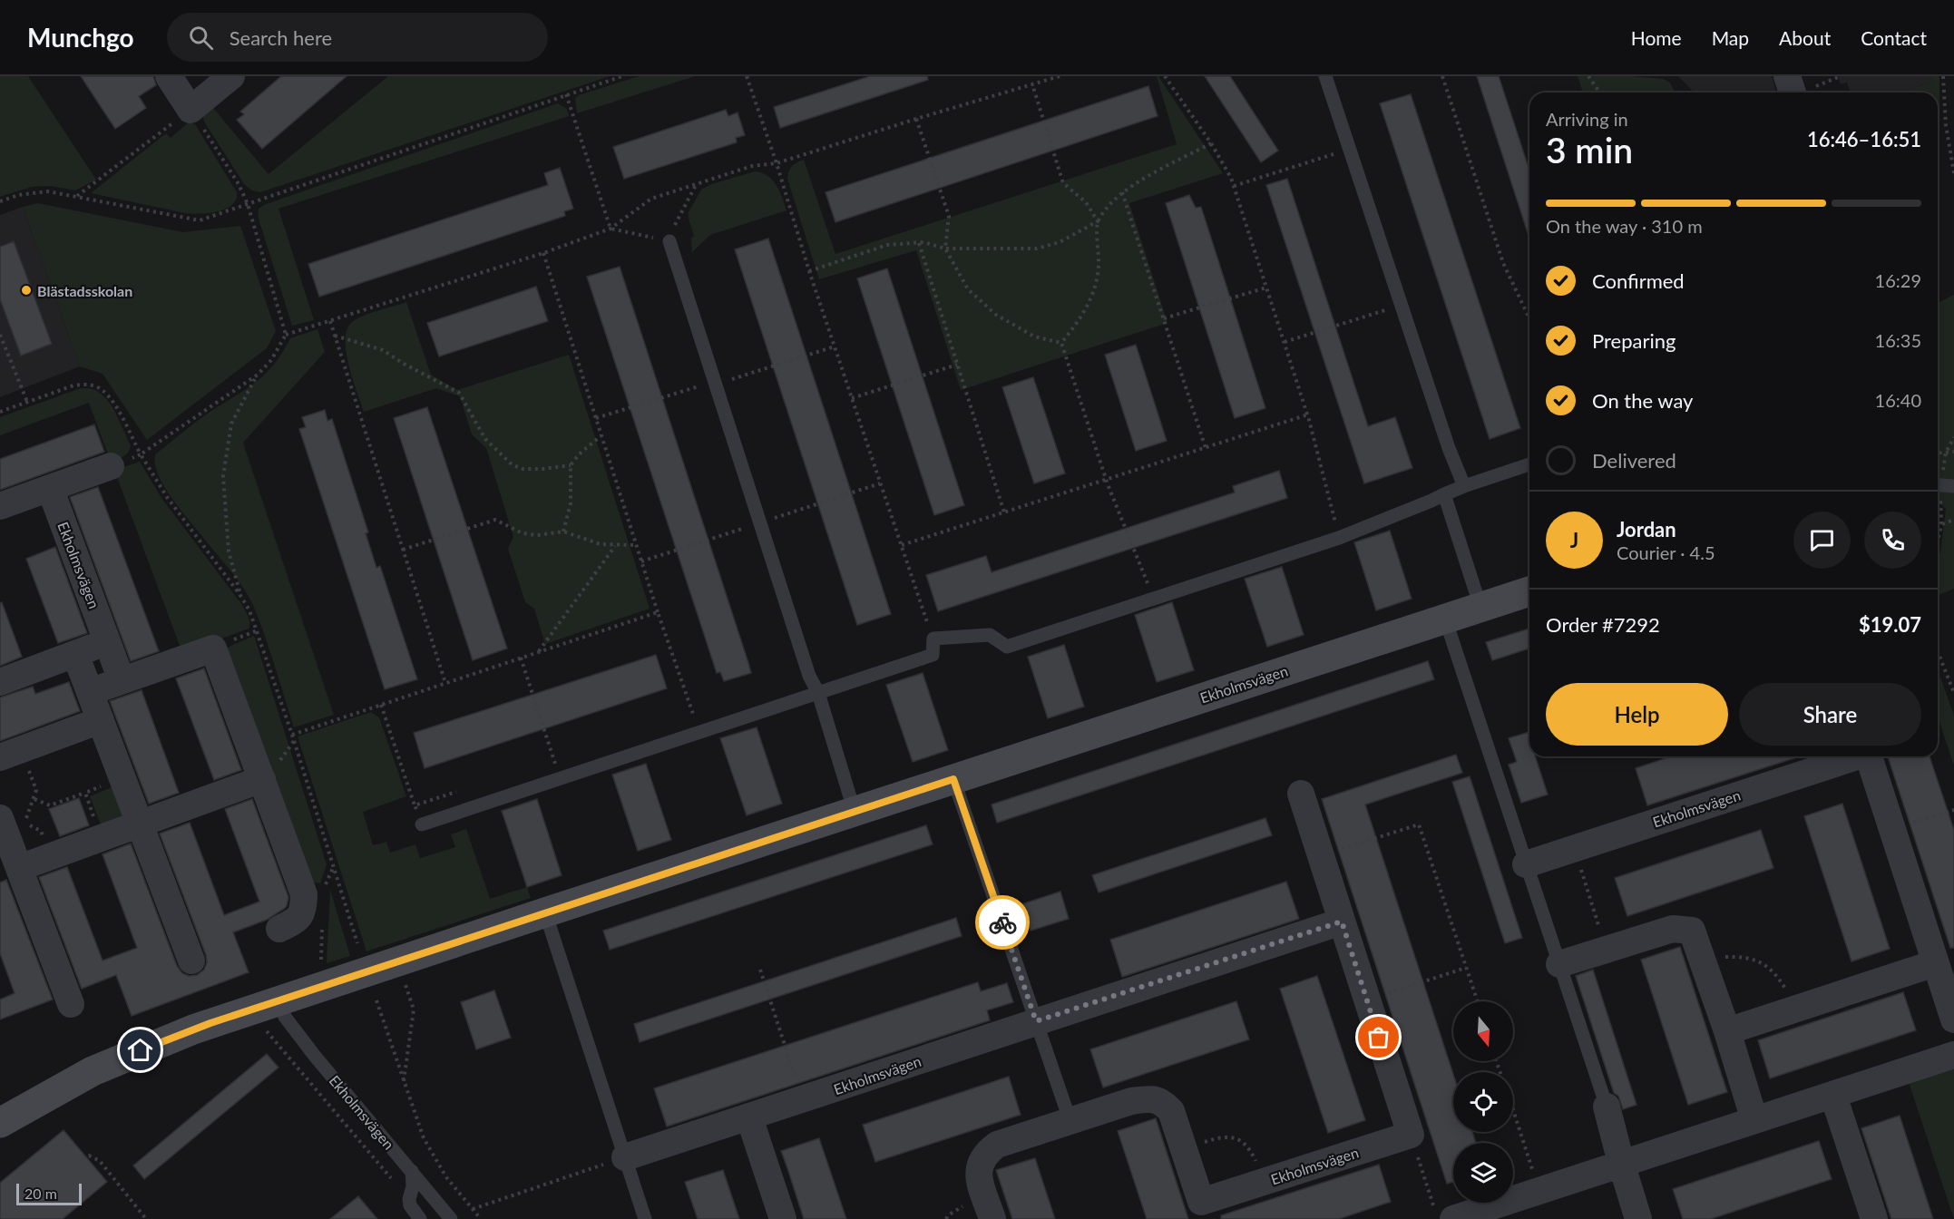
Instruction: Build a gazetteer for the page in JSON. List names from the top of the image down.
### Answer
{
  "streets": {
    "street": ["Ekholmsvägen"]
  },
  "places": ["Blästadsskolan"],
  "scale_bar": "20 m",
  "north": "bottom",
  "page": {
    "header": "Munchgo",
    "search": "Search here",
    "nav": [
      "Home",
      "Map",
      "About",
      "Contact"
    ],
    "heading": ["3 min", "Arriving in", "16:46–16:51"],
    "panel": [
      "Jordan",
      "Courier · 4.5",
      "Order #7292",
      "$19.07"
    ],
    "bar": "On the way · 310 m",
    "list": [
      ["Confirmed", "16:29"],
      ["Preparing", "16:35"],
      ["On the way", "16:40"],
      "Delivered"
    ],
    "round": "J",
    "buttons": ["Help", "Share"],
    "scale": "20 m"
  }
}
